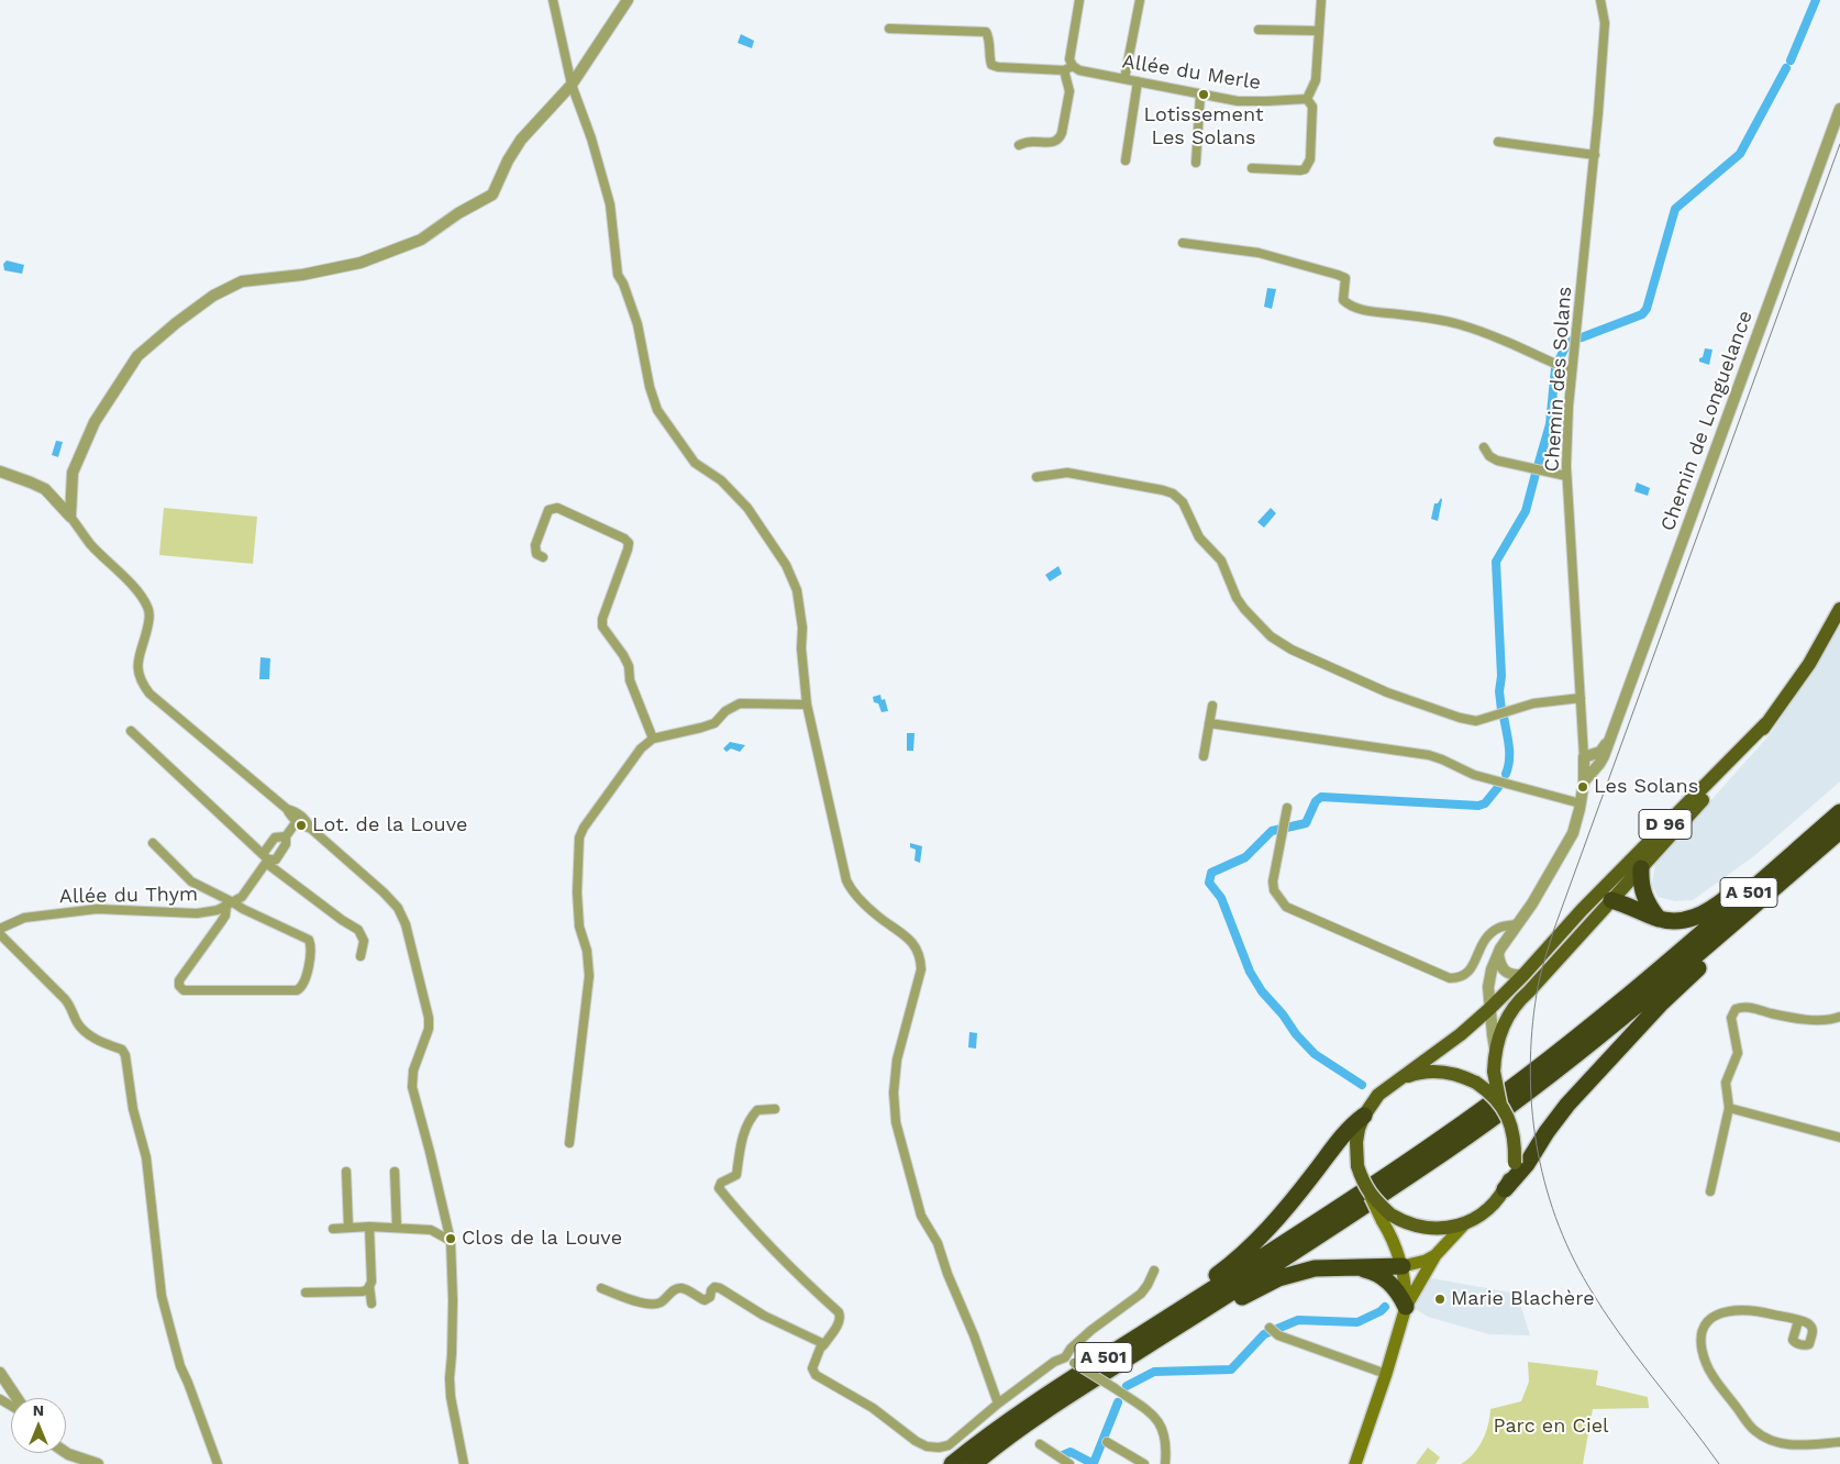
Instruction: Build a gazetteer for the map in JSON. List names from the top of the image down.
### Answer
{
  "streets": {
    "highway": ["A 501"],
    "main road": ["D 96"],
    "street": [
      "Allée du Merle",
      "Chemin des Solans",
      "Chemin de Longuelance",
      "Allée du Thym"
    ]
  },
  "parks": ["Parc en Ciel"],
  "places": [
    "Lotissement Les Solans",
    "Les Solans",
    "Lot. de la Louve",
    "Clos de la Louve",
    "Marie Blachère"
  ],
  "north": "top"
}
